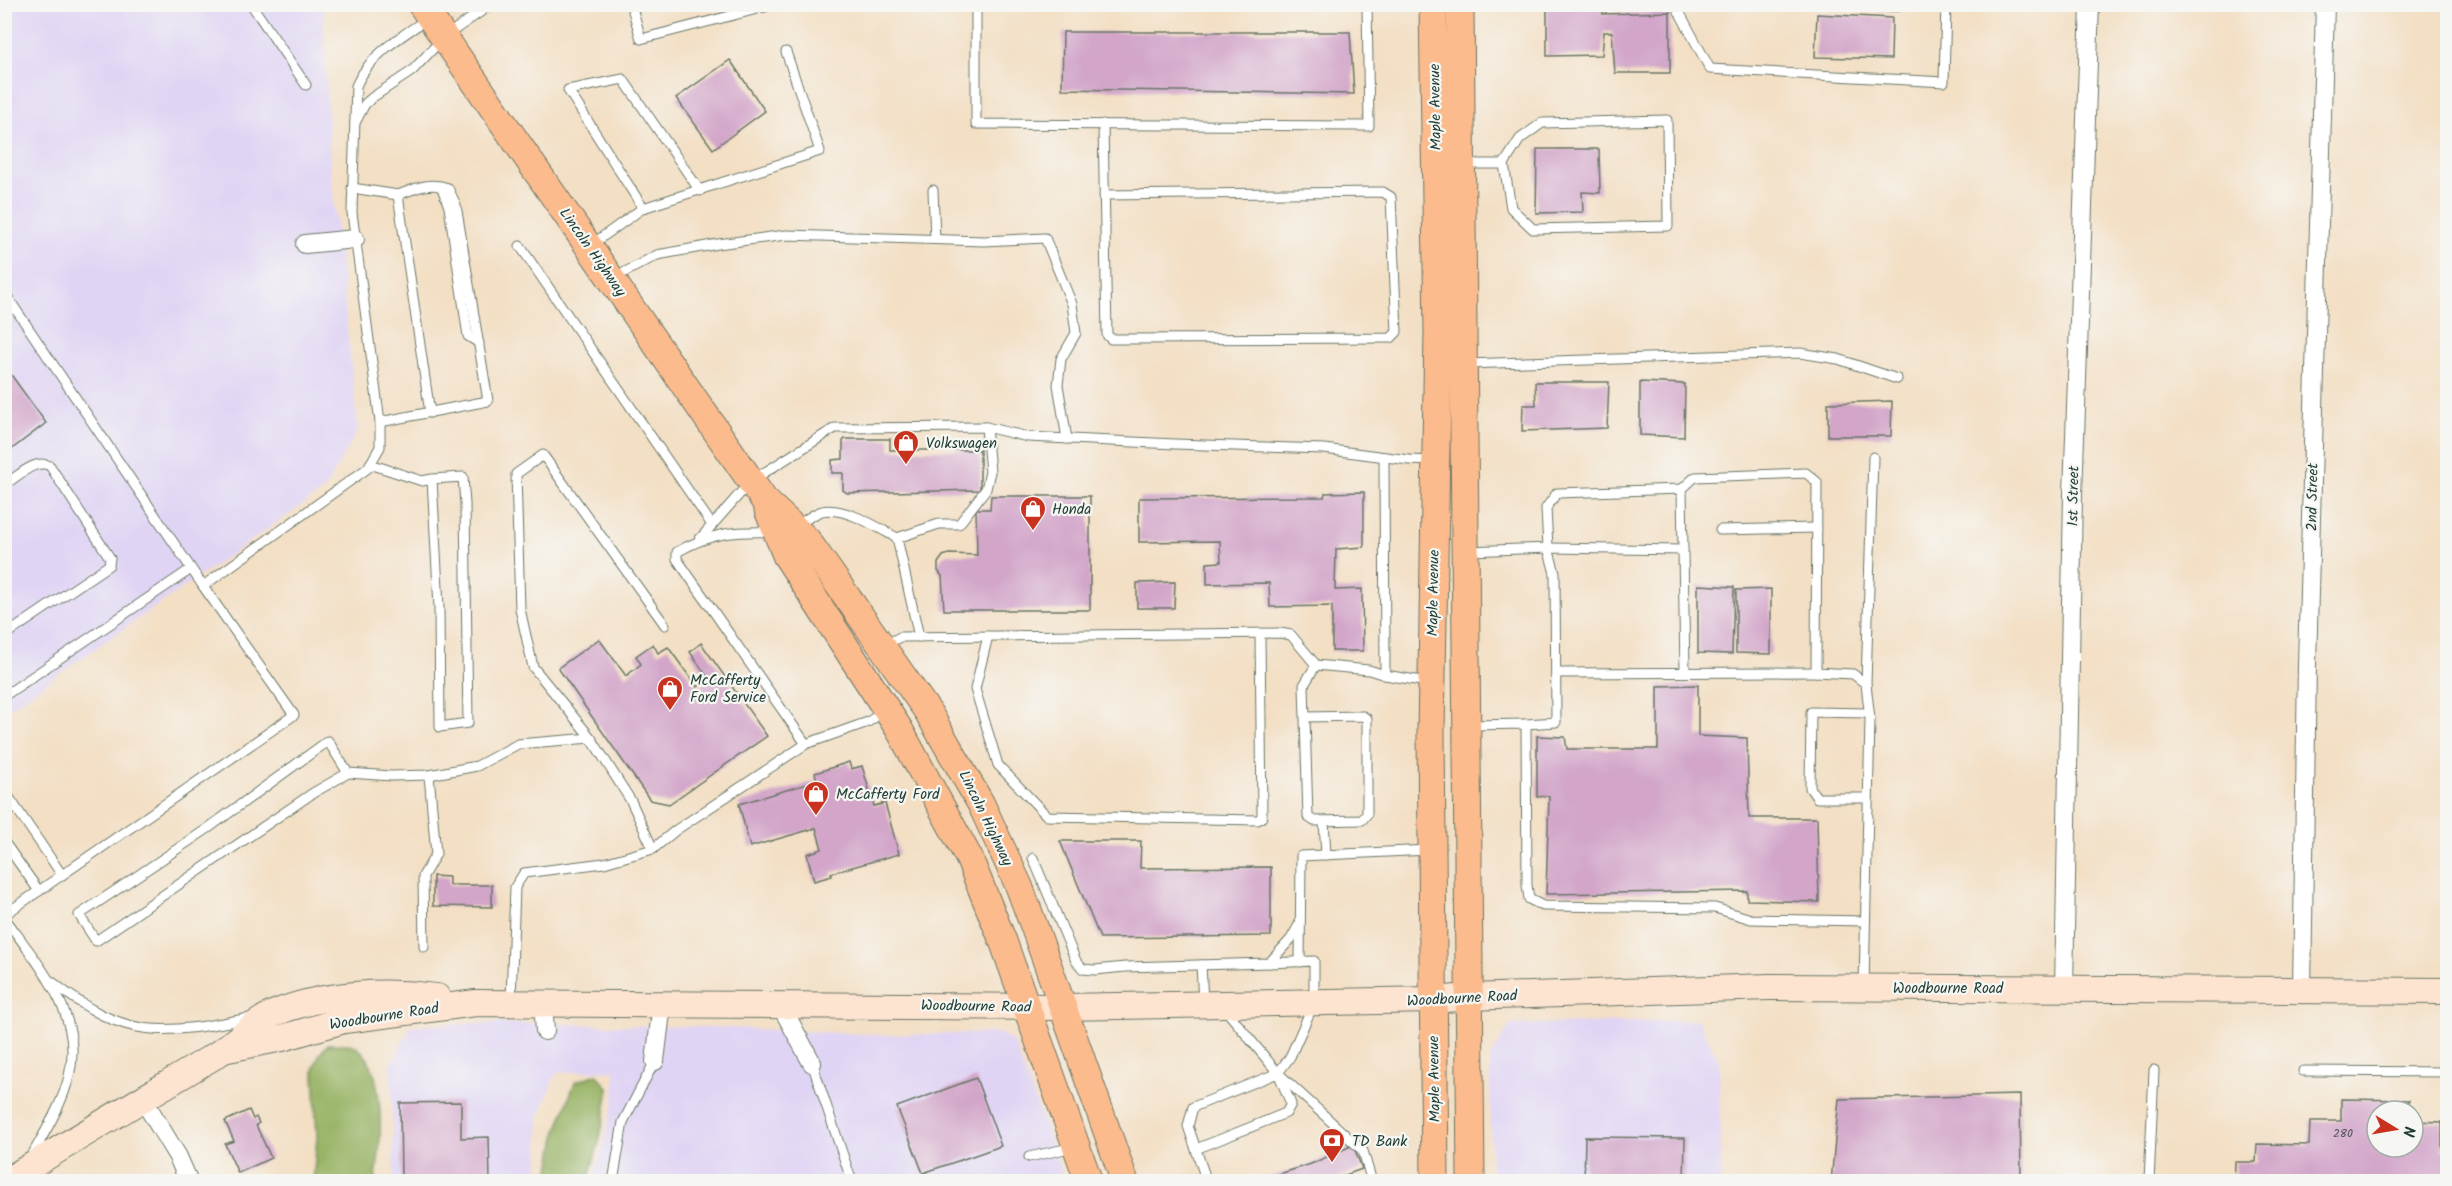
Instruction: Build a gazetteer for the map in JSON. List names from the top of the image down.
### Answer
{
  "streets": {
    "main road": ["Maple Avenue", "Lincoln Highway", "Woodbourne Road"],
    "street": ["1st Street", "2nd Street"]
  },
  "crossings": [
    ["Maple Avenue", "Woodbourne Road"],
    ["Lincoln Highway", "Woodbourne Road"],
    ["1st Street", "Woodbourne Road"],
    ["2nd Street", "Woodbourne Road"]
  ],
  "places": {
    "shop": [
      "Volkswagen",
      "Honda",
      "McCafferty Ford Service",
      "McCafferty Ford"
    ],
    "bank": ["TD Bank"]
  },
  "house_numbers": ["280"],
  "north": "right"
}
